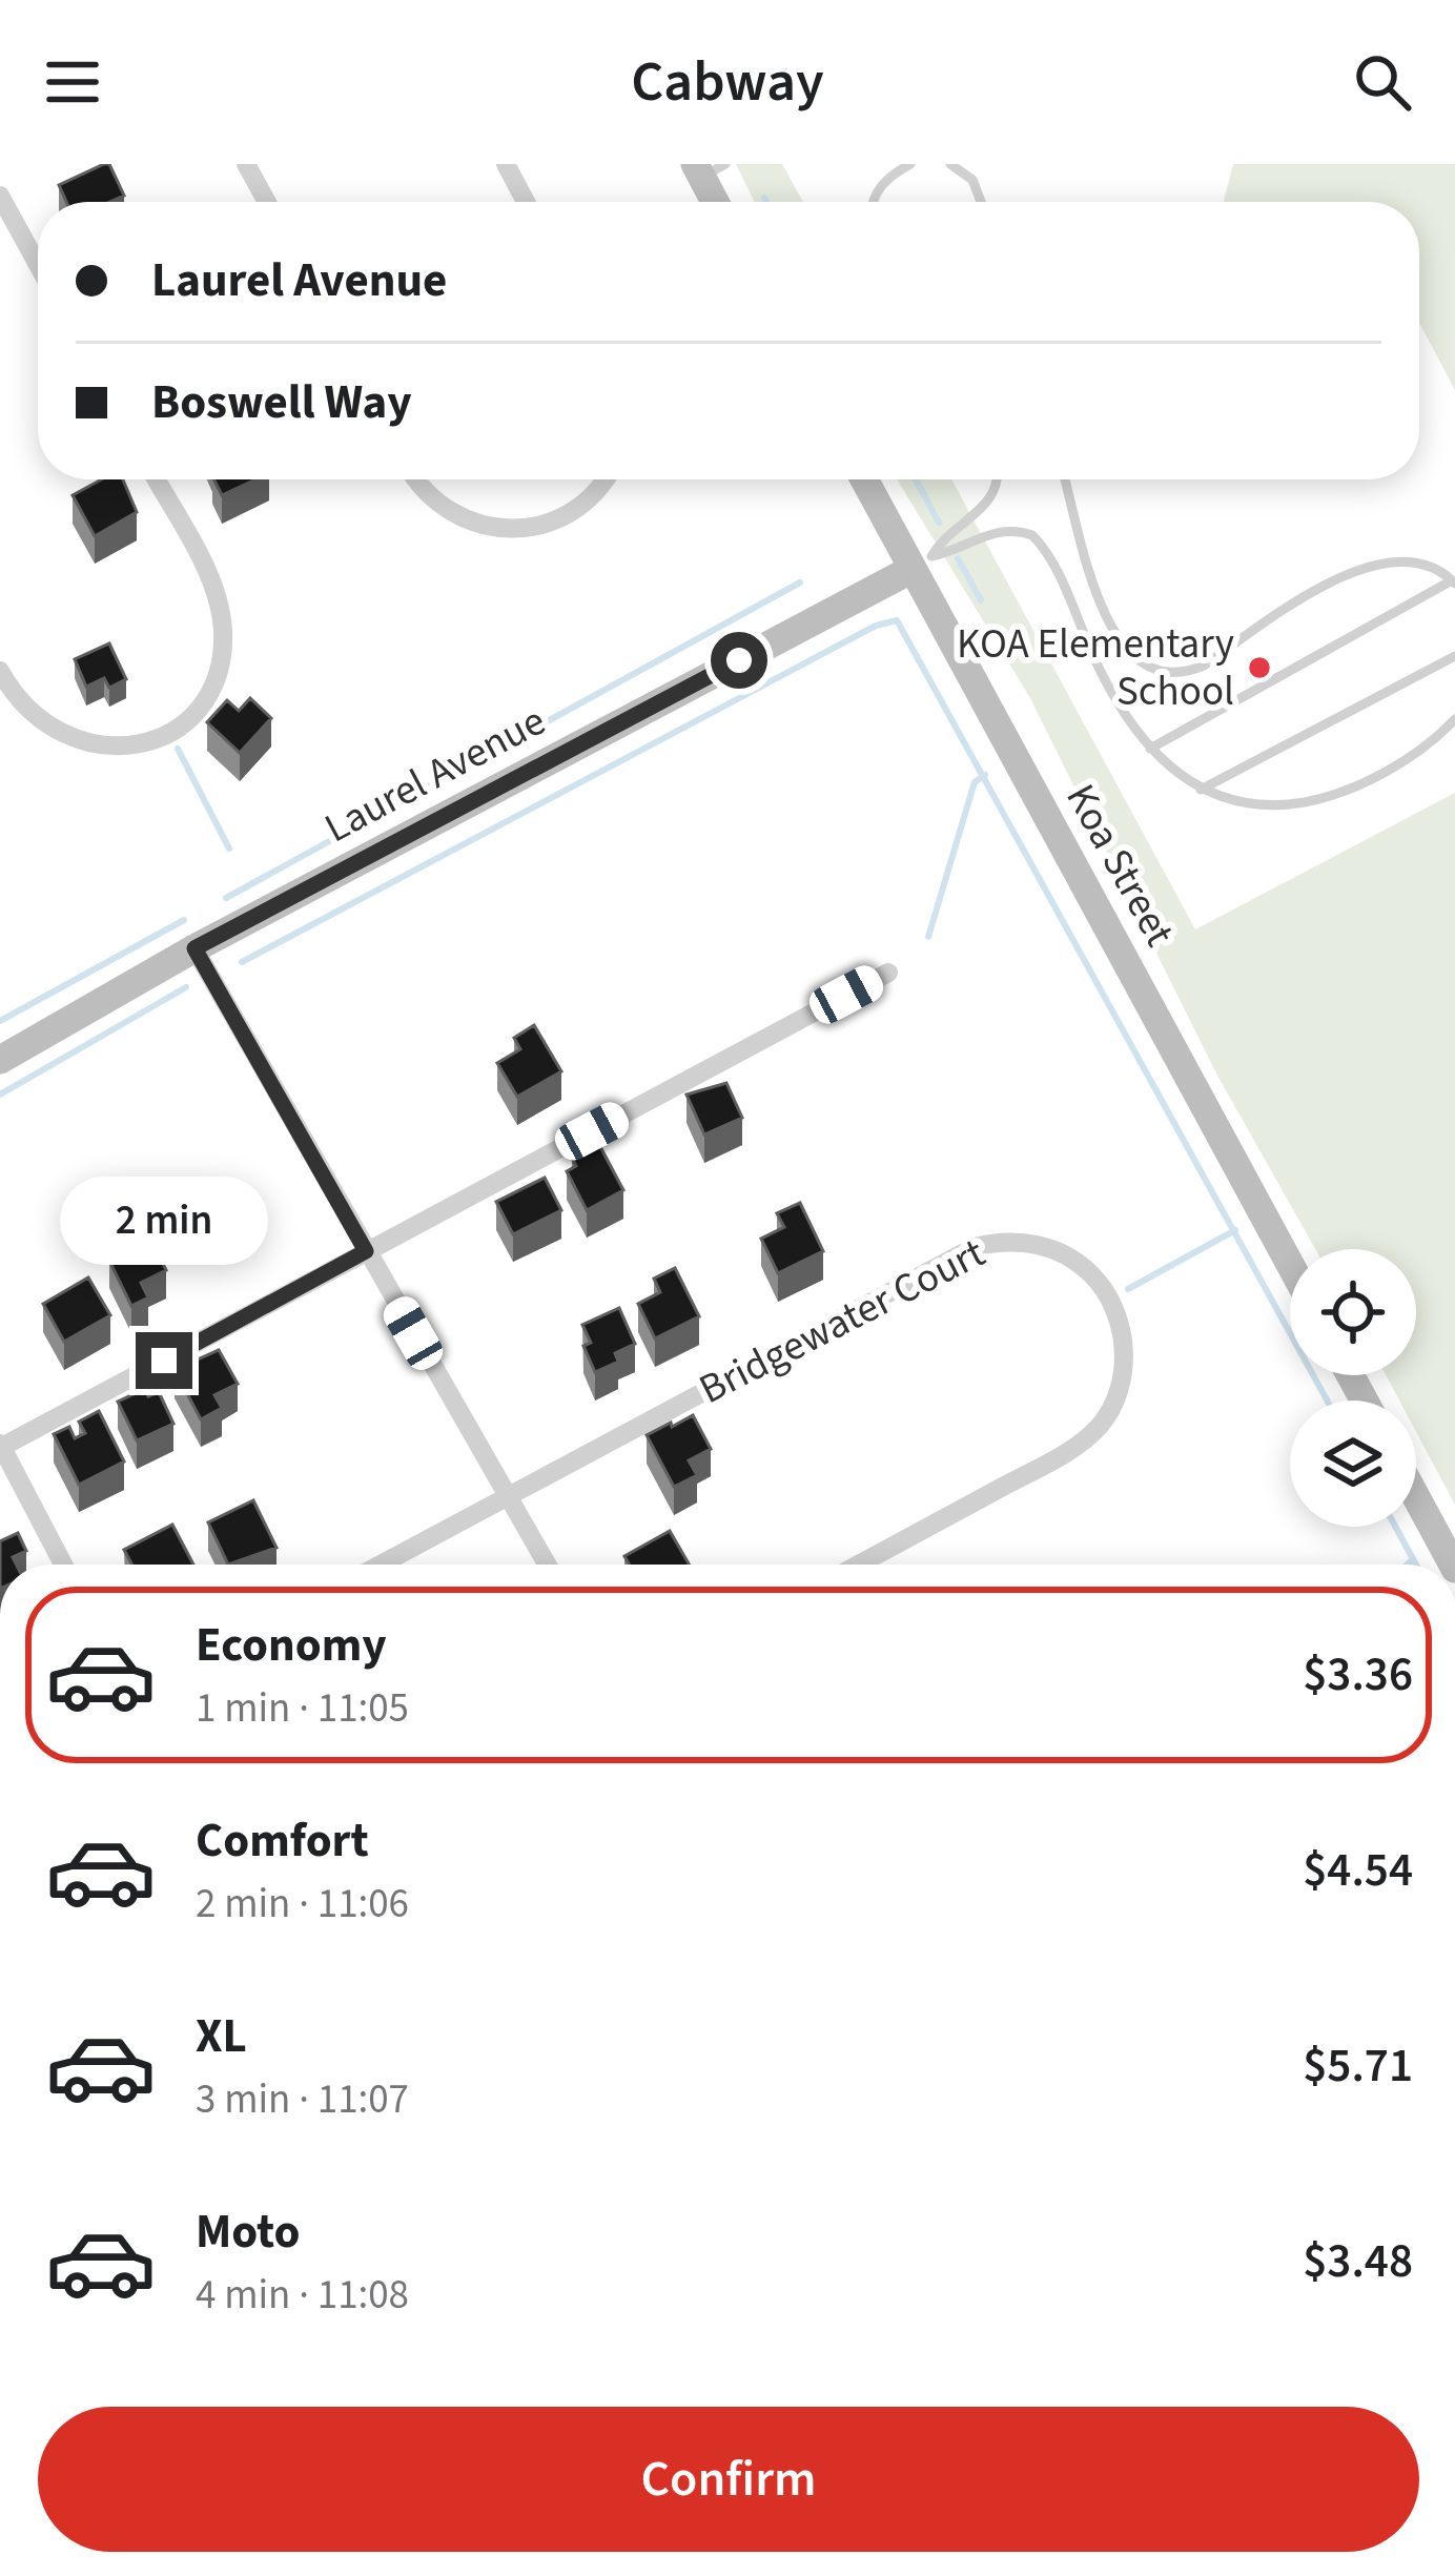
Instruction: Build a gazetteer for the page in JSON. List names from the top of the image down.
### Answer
{
  "streets": {
    "main road": ["Laurel Avenue", "Koa Street"],
    "street": ["Bridgewater Court"]
  },
  "crossings": [
    ["Laurel Avenue", "Koa Street"]
  ],
  "places": ["KOA Elementary School"],
  "page": {
    "header": "Cabway",
    "banner": ["Laurel Avenue", "Boswell Way"],
    "bubble": "2 min",
    "list": [
      {
        "name": "Economy",
        "note": "1 min · 11:05",
        "value": "$3.36"
      },
      {
        "name": "Comfort",
        "note": "2 min · 11:06",
        "value": "$4.54"
      },
      {
        "name": "XL",
        "note": "3 min · 11:07",
        "value": "$5.71"
      },
      {
        "name": "Moto",
        "note": "4 min · 11:08",
        "value": "$3.48"
      }
    ],
    "buttons": "Confirm"
  }
}
